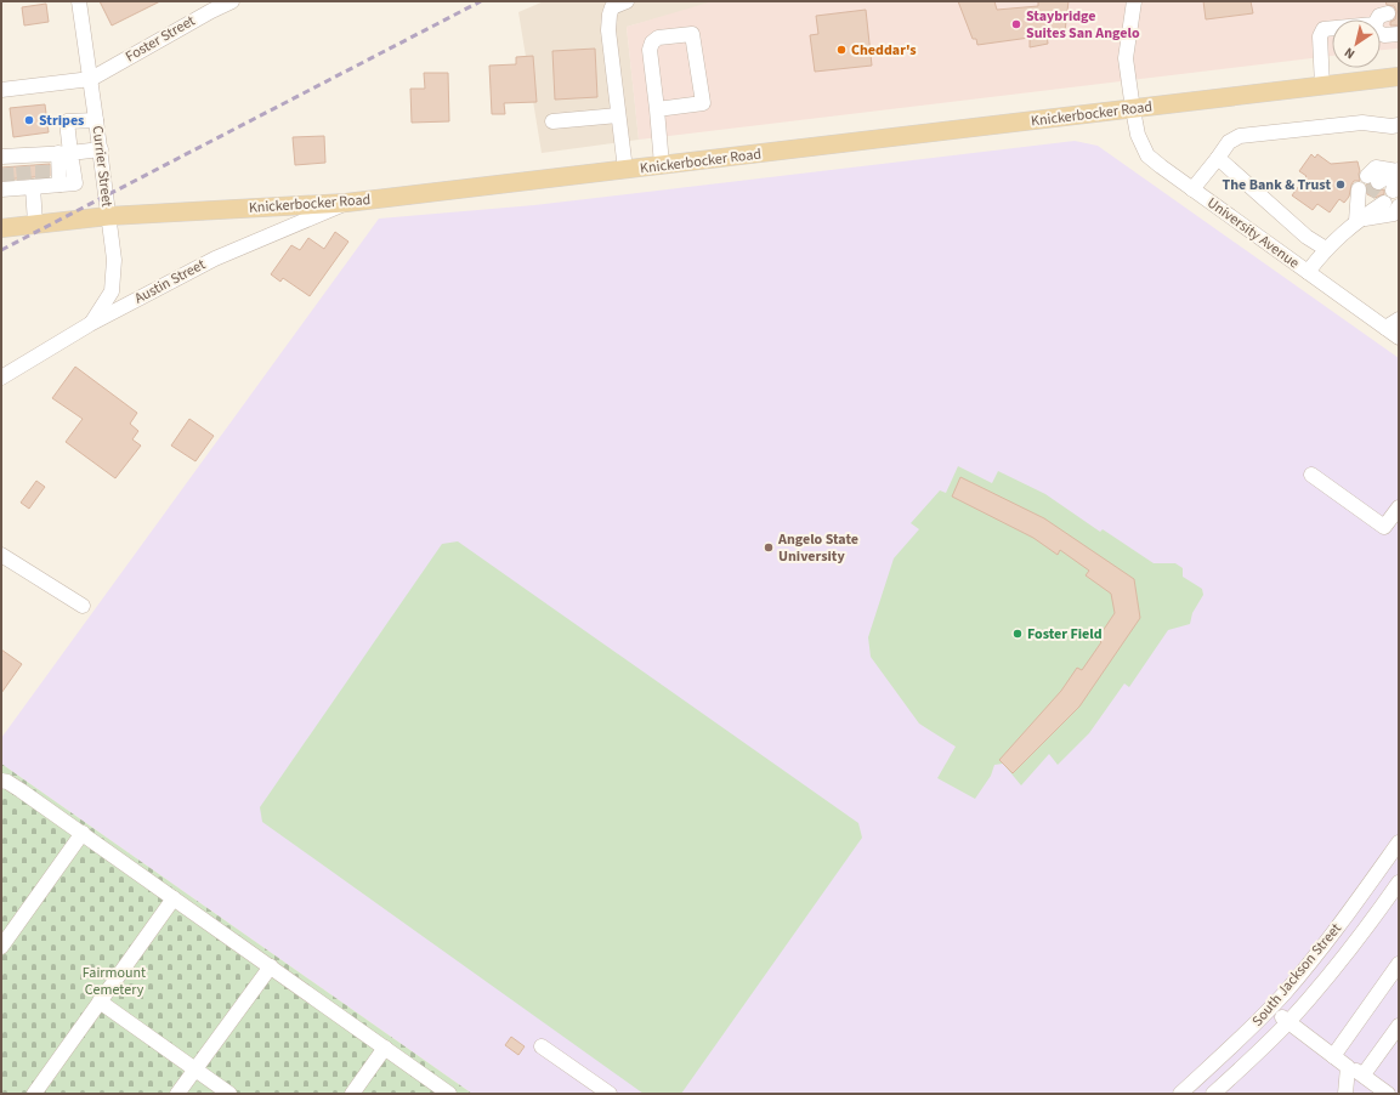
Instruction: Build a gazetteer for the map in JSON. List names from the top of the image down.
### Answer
{
  "streets": {
    "main road": ["Knickerbocker Road"],
    "street": [
      "Foster Street",
      "Currier Street",
      "University Avenue",
      "Austin Street",
      "South Jackson Street"
    ]
  },
  "crossings": [
    ["Foster Street", "Currier Street"],
    ["Knickerbocker Road", "Currier Street"],
    ["Knickerbocker Road", "University Avenue"],
    ["Knickerbocker Road", "Austin Street"],
    ["Currier Street", "Austin Street"]
  ],
  "parks": ["Fairmount Cemetery"],
  "places": [
    "Staybridge Suites San Angelo",
    "Cheddar's",
    "Stripes",
    "The Bank & Trust",
    "Angelo State University",
    "Foster Field"
  ],
  "north": "bottom left"
}
